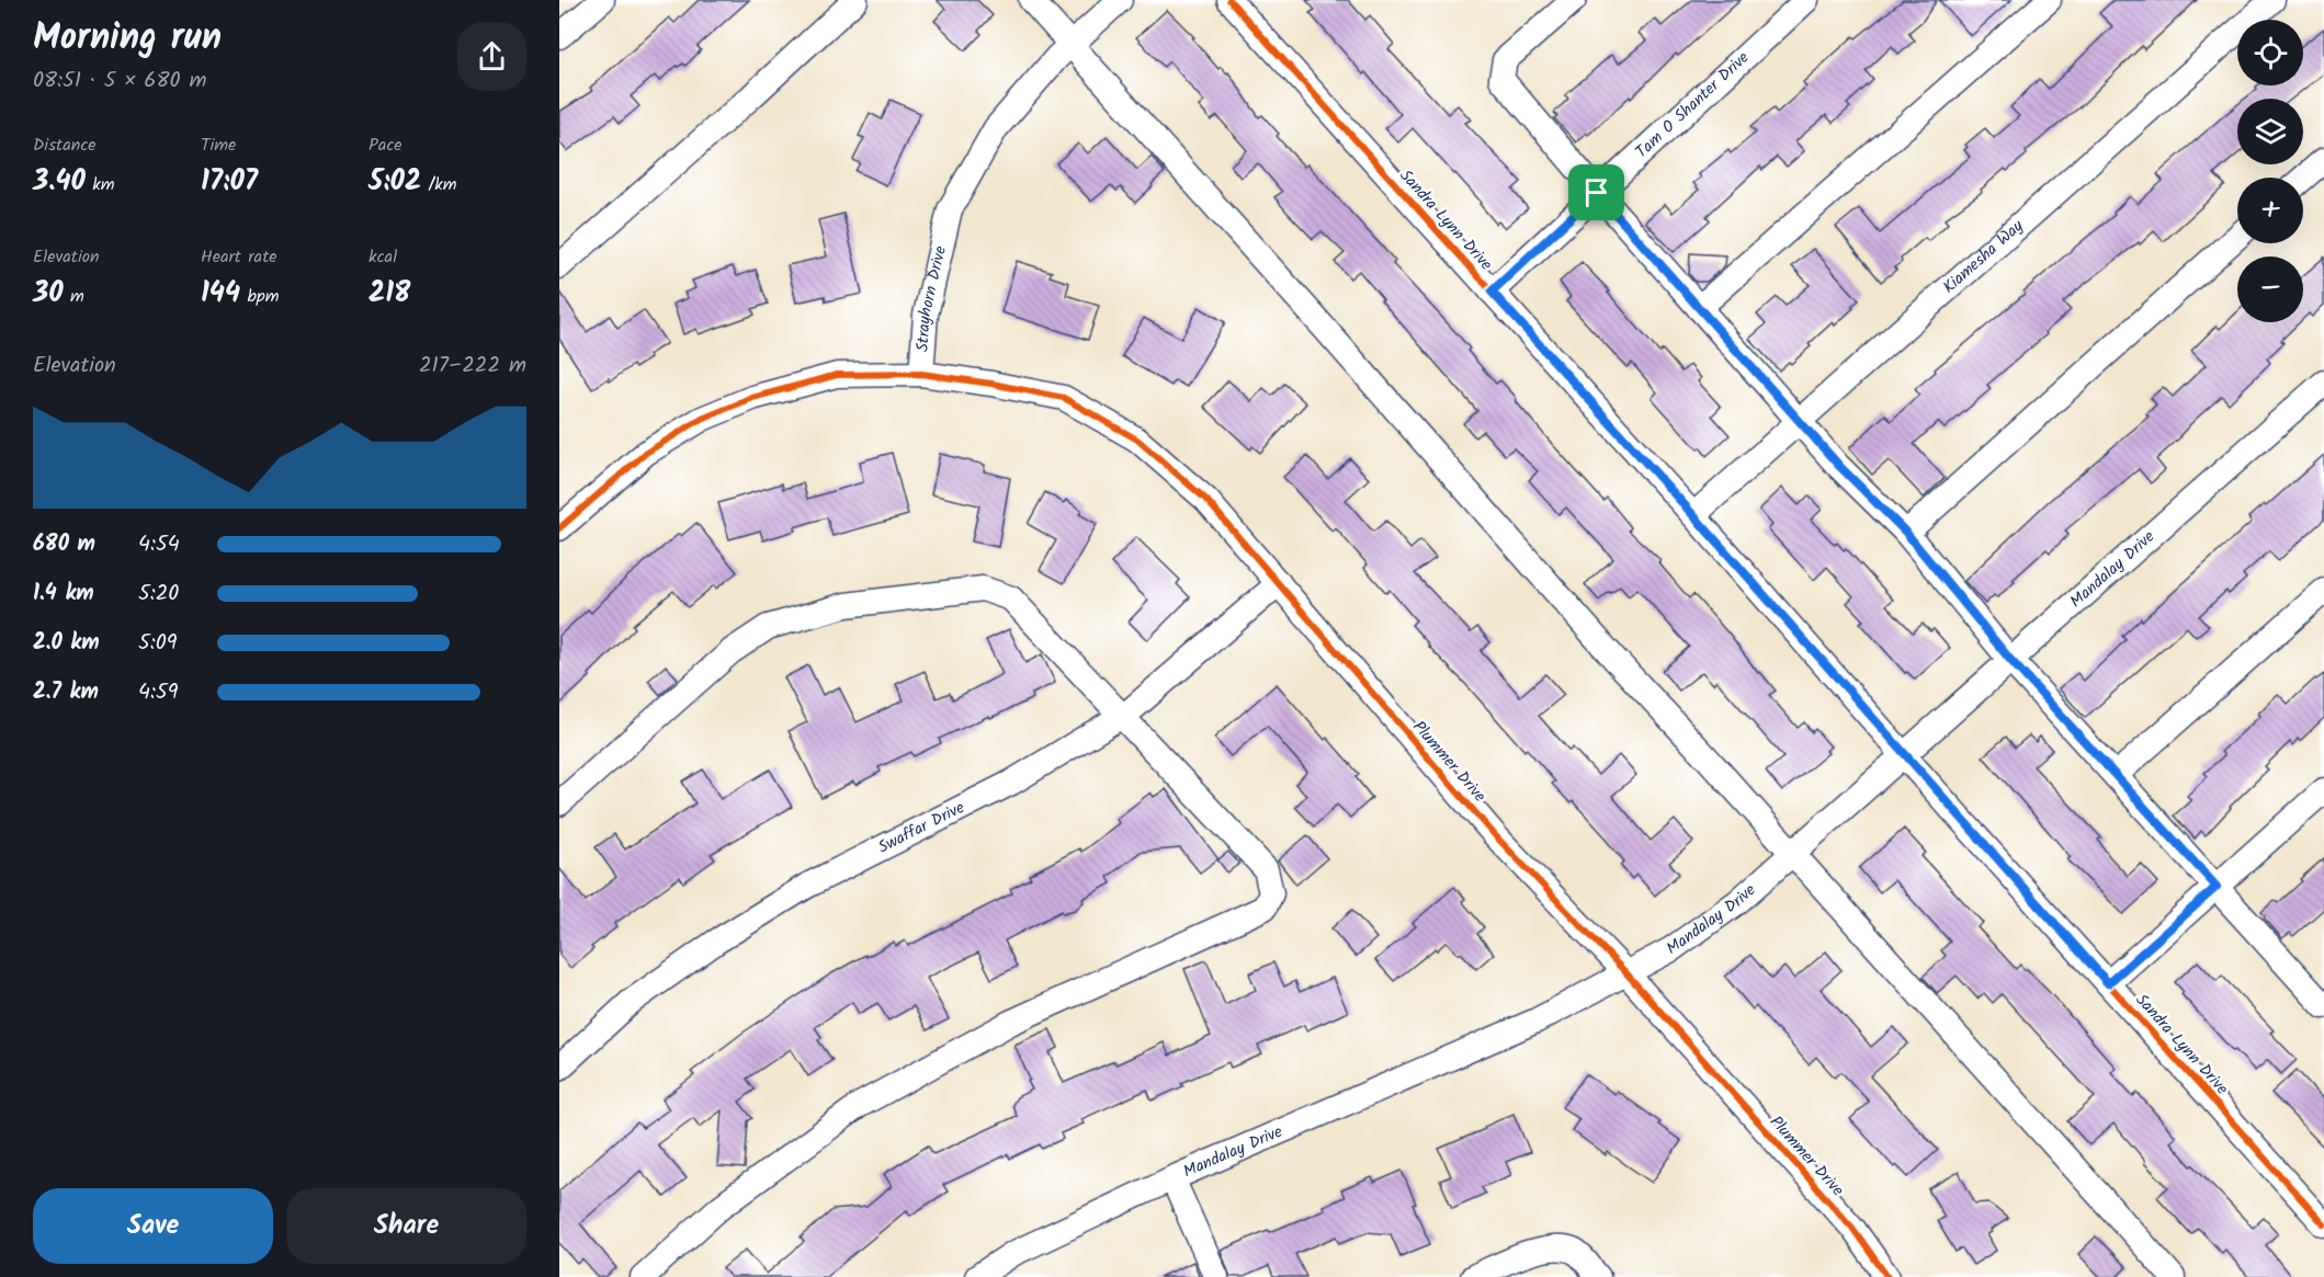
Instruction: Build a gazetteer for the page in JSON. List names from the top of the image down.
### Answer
{
  "streets": {
    "street": [
      "Tam O Shanter Drive",
      "Sandra Lynn Drive",
      "Kiamesha Way",
      "Strayhorn Drive",
      "Mandalay Drive",
      "Plummer Drive",
      "Swaffar Drive"
    ]
  },
  "crossings": [
    ["Tam O Shanter Drive", "Sandra Lynn Drive"],
    ["Sandra Lynn Drive", "Kiamesha Way"],
    ["Sandra Lynn Drive", "Mandalay Drive"],
    ["Strayhorn Drive", "Plummer Drive"],
    ["Mandalay Drive", "Plummer Drive"],
    ["Plummer Drive", "Swaffar Drive"]
  ],
  "page": {
    "heading": ["Morning run", "08:51 · 5 × 680 m"],
    "map_buttons": ["+", "−"],
    "stats": [
      ["Distance", "3.40 km"],
      ["Time", "17:07"],
      ["Pace", "5:02 /km"],
      ["Elevation", "30 m"],
      ["Heart rate", "144 bpm"],
      ["kcal", "218"]
    ],
    "chart": ["Elevation", "217–222 m"],
    "list": [
      {
        "name": "680 m",
        "note": "4:54"
      },
      {
        "name": "1.4 km",
        "note": "5:20"
      },
      {
        "name": "2.0 km",
        "note": "5:09"
      },
      {
        "name": "2.7 km",
        "note": "4:59"
      }
    ],
    "buttons": ["Save", "Share"]
  }
}
